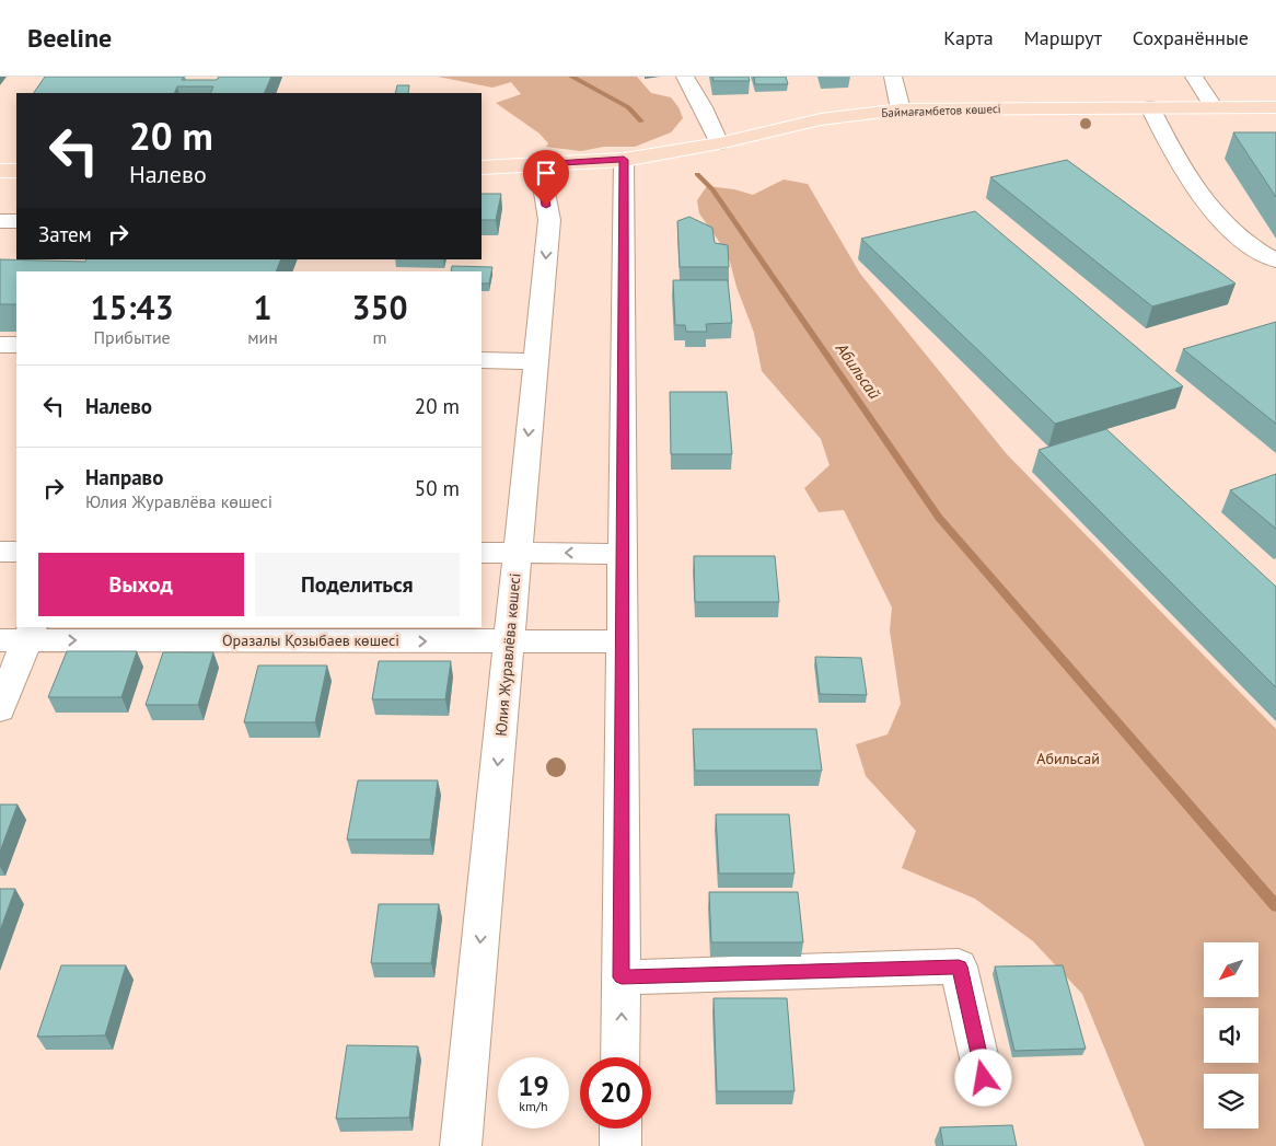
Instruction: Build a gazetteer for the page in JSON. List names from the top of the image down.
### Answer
{
  "streets": {
    "main road": ["Баймағамбетов көшесі"],
    "street": ["Оразалы Қозыбаев көшесі", "Юлия Журавлёва көшесі"]
  },
  "crossings": [
    ["Баймағамбетов көшесі", "Юлия Журавлёва көшесі"],
    ["Оразалы Қозыбаев көшесі", "Юлия Журавлёва көшесі"]
  ],
  "one_way": ["Оразалы Қозыбаев көшесі"],
  "water": ["Абильсай"],
  "parks": ["Абильсай"],
  "north": "bottom left",
  "page": {
    "header": "Beeline",
    "nav": ["Карта", "Маршрут", "Сохранённые"],
    "turn": ["20 m", "Налево"],
    "then": "Затем",
    "eta": [
      "15:43",
      "Прибытие",
      "1",
      "мин",
      "350",
      "m"
    ],
    "list": [
      {
        "name": "Налево",
        "value": "20 m"
      },
      {
        "name": "Направо",
        "note": "Юлия Журавлёва көшесі",
        "value": "50 m"
      }
    ],
    "buttons": ["Выход", "Поделиться"],
    "speed": "19 km/h",
    "limit": "20"
  }
}
